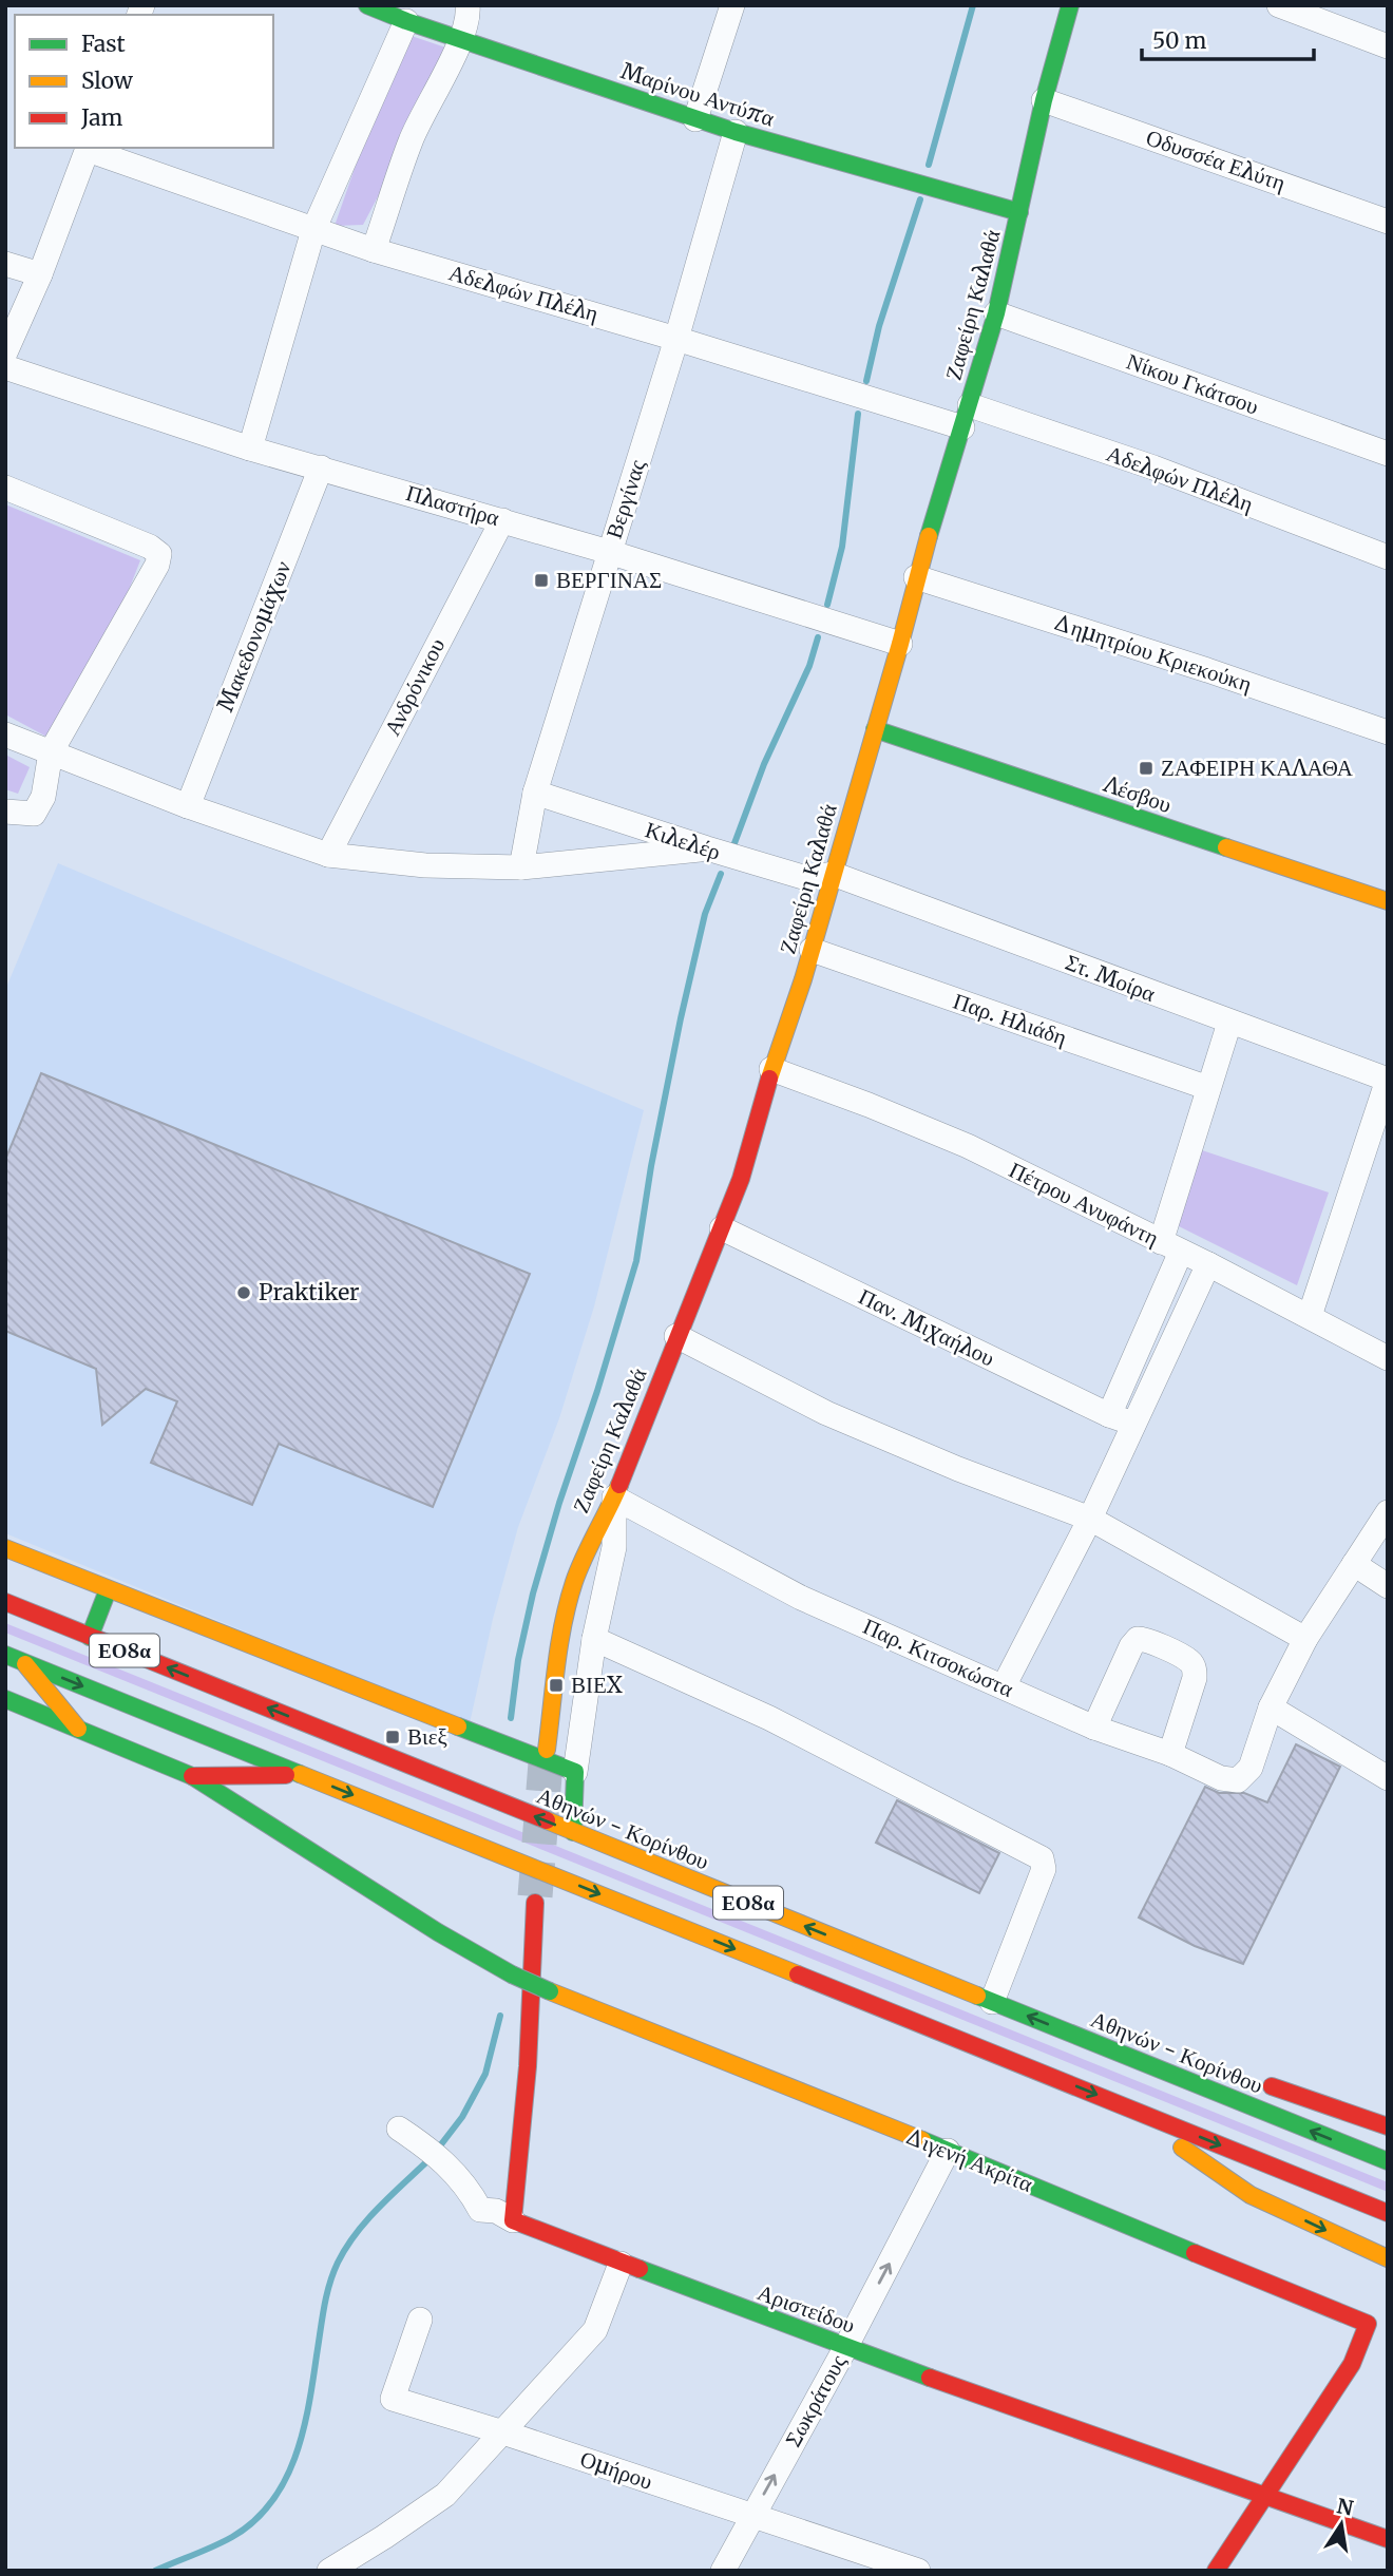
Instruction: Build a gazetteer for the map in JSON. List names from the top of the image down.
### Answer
{
  "streets": {
    "main road": [
      "Μαρίνου Αντύπα",
      "Ζαφείρη Καλαθά",
      "Λέσβου",
      "ΕΟ8α",
      "Αθηνών - Κορίνθου",
      "Διγενή Ακρίτα",
      "Αριστείδου"
    ],
    "street": [
      "Οδυσσέα Ελύτη",
      "Αδελφών Πλέλη",
      "Νίκου Γκάτσου",
      "Βεργίνας",
      "Πλαστήρα",
      "Μακεδονομάχων",
      "Δημητρίου Κριεκούκη",
      "Ανδρόνικου",
      "Κιλελέρ",
      "Στ. Μοίρα",
      "Παρ. Ηλιάδη",
      "Πέτρου Ανυφάντη",
      "Παν. Μιχαήλου",
      "Παρ. Κιτσοκώστα",
      "Σωκράτους",
      "Ομήρου"
    ]
  },
  "crossings": [
    ["Μαρίνου Αντύπα", "Ζαφείρη Καλαθά"],
    ["Μαρίνου Αντύπα", "Βεργίνας"],
    ["Οδυσσέα Ελύτη", "Ζαφείρη Καλαθά"],
    ["Αδελφών Πλέλη", "Ζαφείρη Καλαθά"],
    ["Αδελφών Πλέλη", "Βεργίνας"],
    ["Ζαφείρη Καλαθά", "Νίκου Γκάτσου"],
    ["Ζαφείρη Καλαθά", "Πλαστήρα"],
    ["Ζαφείρη Καλαθά", "Δημητρίου Κριεκούκη"],
    ["Ζαφείρη Καλαθά", "Λέσβου"],
    ["Ζαφείρη Καλαθά", "Κιλελέρ"],
    ["Ζαφείρη Καλαθά", "Στ. Μοίρα"],
    ["Ζαφείρη Καλαθά", "Παρ. Ηλιάδη"],
    ["Ζαφείρη Καλαθά", "Πέτρου Ανυφάντη"],
    ["Ζαφείρη Καλαθά", "Παν. Μιχαήλου"],
    ["Ζαφείρη Καλαθά", "Παρ. Κιτσοκώστα"],
    ["Βεργίνας", "Πλαστήρα"],
    ["Βεργίνας", "Κιλελέρ"],
    ["Πλαστήρα", "Μακεδονομάχων"],
    ["Πλαστήρα", "Ανδρόνικου"],
    ["Κιλελέρ", "Στ. Μοίρα"],
    ["Διγενή Ακρίτα", "Σωκράτους"],
    ["Αριστείδου", "Σωκράτους"],
    ["Σωκράτους", "Ομήρου"]
  ],
  "one_way": ["Σωκράτους"],
  "places": {
    "transit": [
      "ΒΕΡΓΙΝΑΣ",
      "ΖΑΦΕΙΡΗ ΚΑΛΑΘΑ",
      "ΒΙΕΧ",
      "Βιεξ"
    ],
    "other": ["Praktiker"]
  },
  "legend": ["Fast", "Slow", "Jam"],
  "scale_bar": "50 m",
  "north": "top"
}
